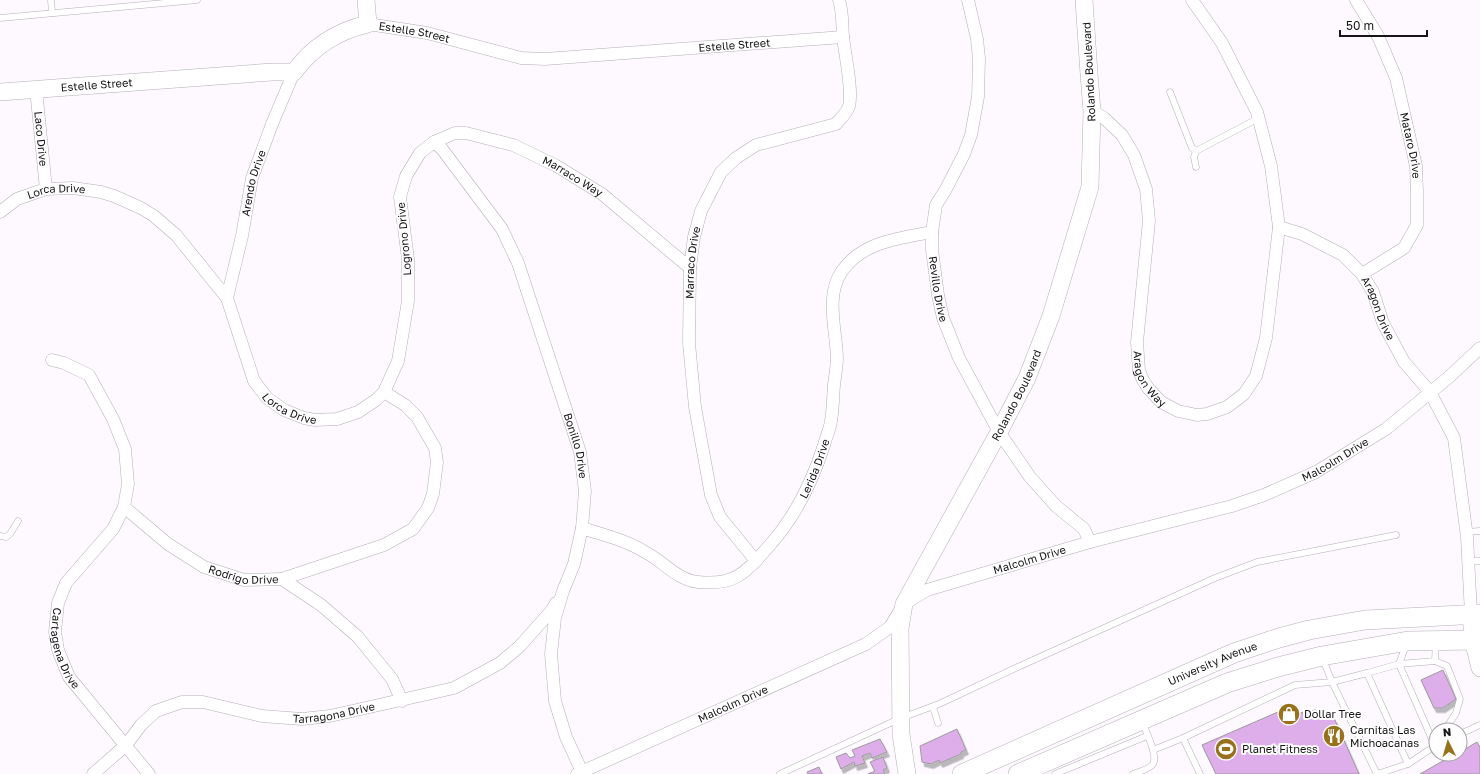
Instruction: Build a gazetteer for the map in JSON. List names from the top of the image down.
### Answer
{
  "streets": {
    "main road": ["University Avenue"],
    "street": [
      "Estelle Street",
      "Rolando Boulevard",
      "Laco Drive",
      "Mataro Drive",
      "Marraco Way",
      "Arendo Drive",
      "Lorca Drive",
      "Logrono Drive",
      "Marraco Drive",
      "Revillo Drive",
      "Aragon Drive",
      "Aragon Way",
      "Bonillo Drive",
      "Malcolm Drive",
      "Lerida Drive",
      "Rodrigo Drive",
      "Cartagena Drive",
      "Tarragona Drive"
    ]
  },
  "crossings": [
    ["Estelle Street", "Laco Drive"],
    ["Estelle Street", "Arendo Drive"],
    ["Estelle Street", "Marraco Drive"],
    ["Rolando Boulevard", "Revillo Drive"],
    ["Rolando Boulevard", "Aragon Way"],
    ["Rolando Boulevard", "Malcolm Drive"],
    ["Laco Drive", "Lorca Drive"],
    ["Mataro Drive", "Aragon Drive"],
    ["Marraco Way", "Logrono Drive"],
    ["Marraco Way", "Marraco Drive"],
    ["Marraco Way", "Bonillo Drive"],
    ["Arendo Drive", "Lorca Drive"],
    ["Lorca Drive", "Logrono Drive"],
    ["Logrono Drive", "Bonillo Drive"],
    ["Marraco Drive", "Lerida Drive"],
    ["Revillo Drive", "Malcolm Drive"],
    ["Revillo Drive", "Lerida Drive"],
    ["Aragon Drive", "Aragon Way"],
    ["Aragon Drive", "Malcolm Drive"],
    ["Aragon Drive", "University Avenue"],
    ["Bonillo Drive", "Malcolm Drive"],
    ["Bonillo Drive", "Lerida Drive"],
    ["Bonillo Drive", "Tarragona Drive"],
    ["Rodrigo Drive", "Cartagena Drive"],
    ["Rodrigo Drive", "Tarragona Drive"],
    ["Cartagena Drive", "Tarragona Drive"]
  ],
  "places": {
    "shop": ["Dollar Tree"],
    "restaurant": ["Carnitas Las Michoacanas"],
    "sports": ["Planet Fitness"]
  },
  "scale_bar": "50 m",
  "north": "top"
}
